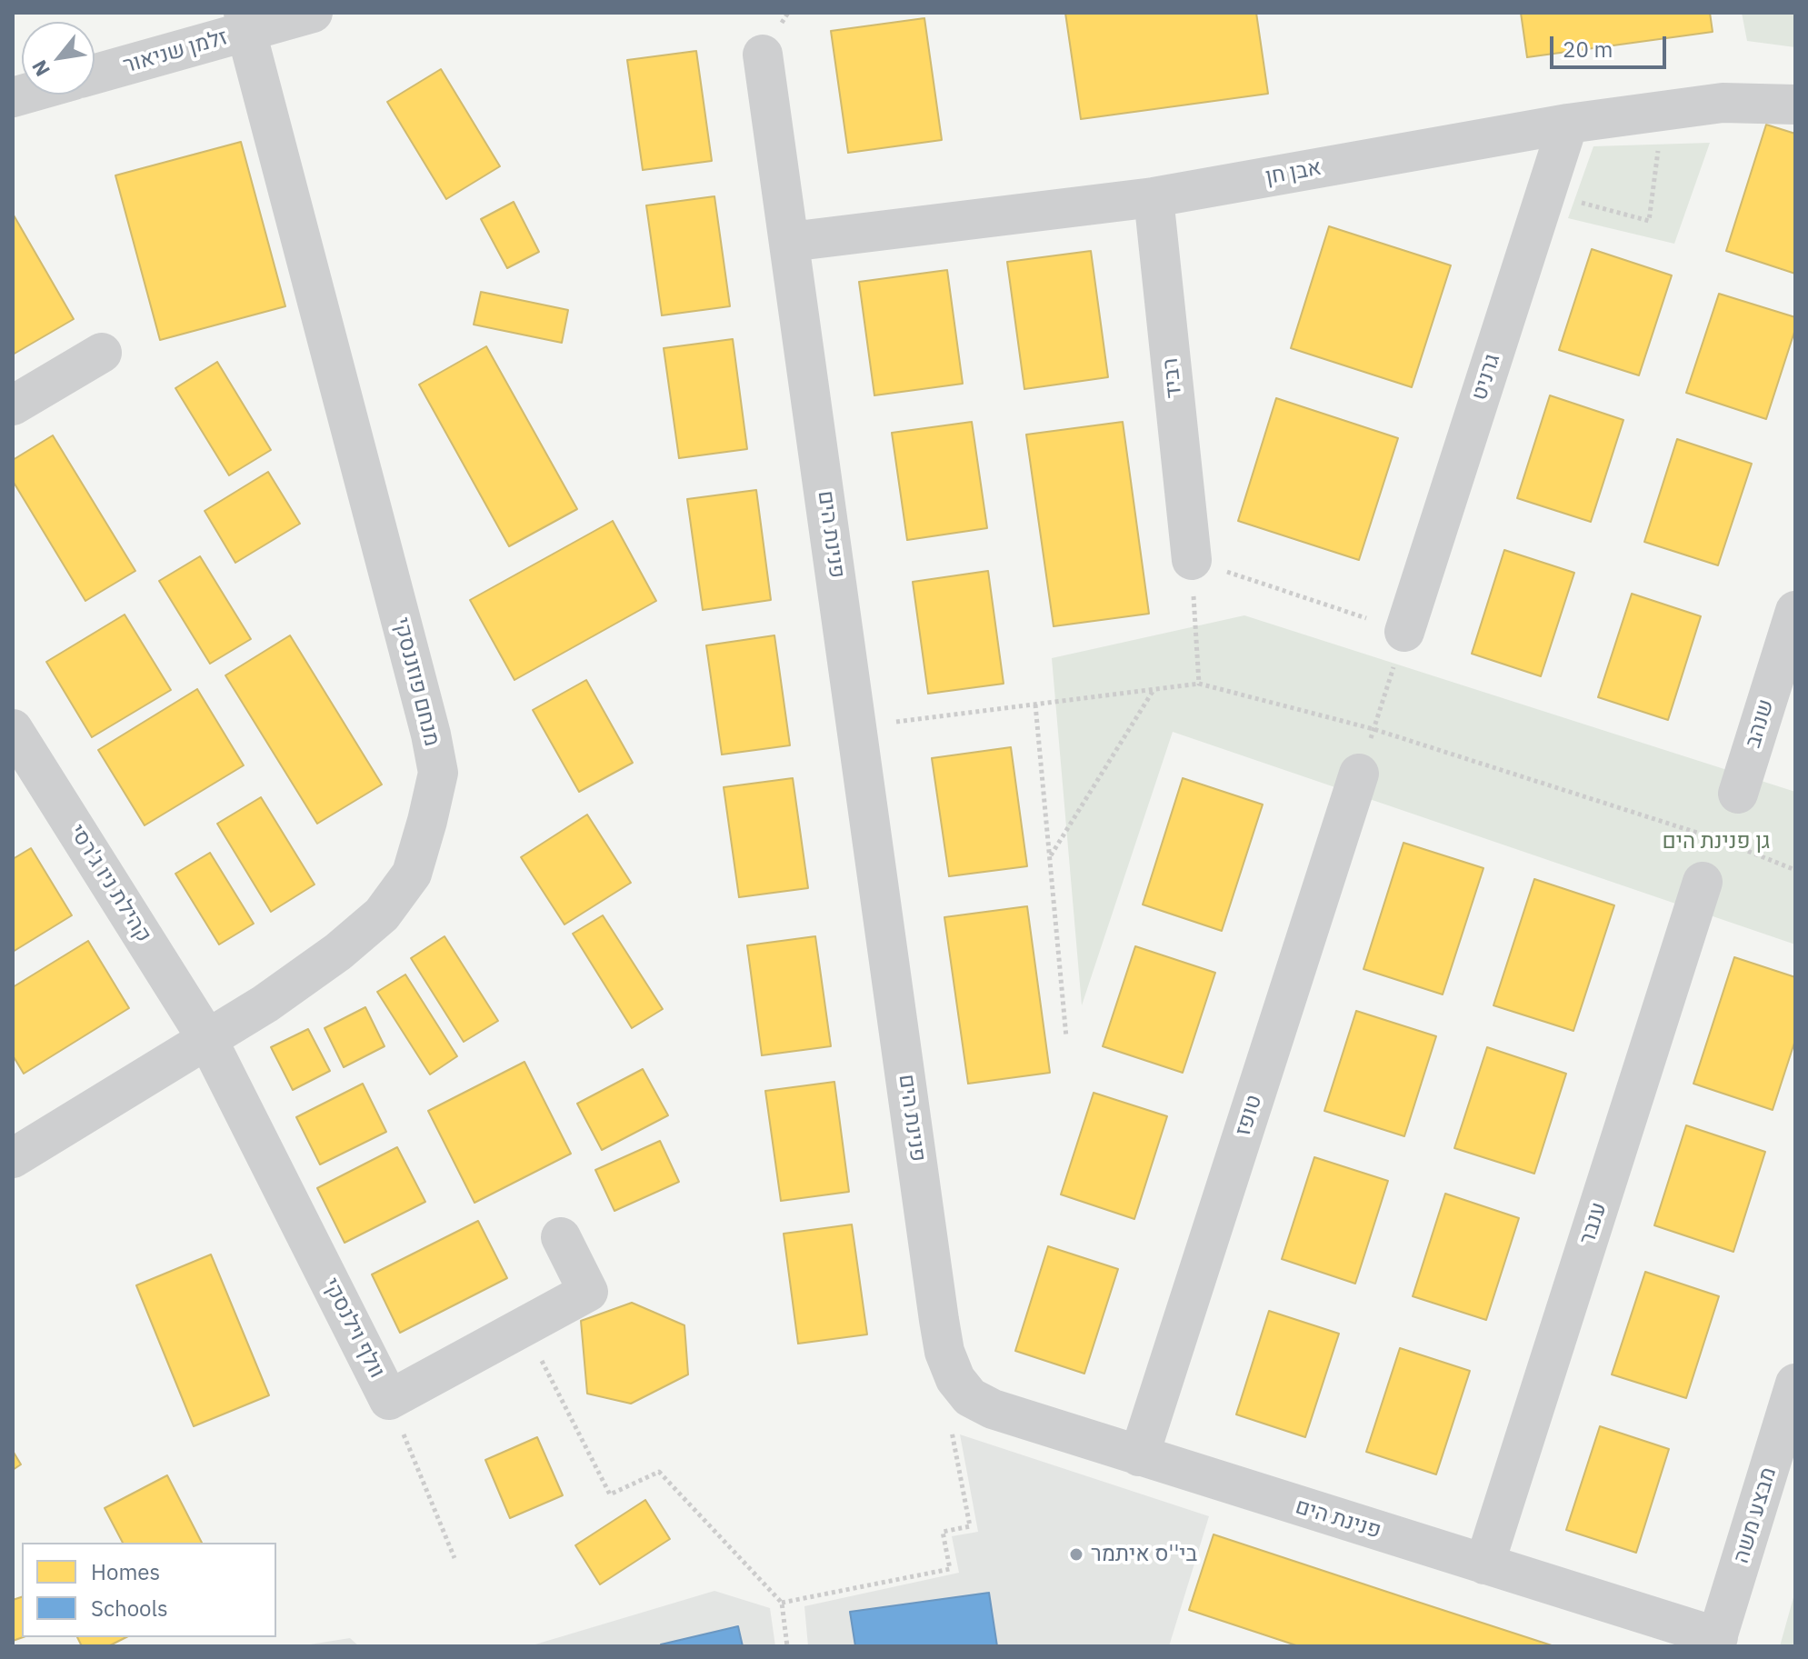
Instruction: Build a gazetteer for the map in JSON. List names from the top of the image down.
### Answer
{
  "streets": {
    "street": [
      "זלמן שניאור",
      "אבן חן",
      "גרניט",
      "רביד",
      "פנינת הים",
      "מנחם פוזננסקי",
      "שנהב",
      "קהילת ניו ג'רסי",
      "טופז",
      "ענבר",
      "וולף וילנסקי",
      "מבצע משה"
    ]
  },
  "crossings": [
    ["זלמן שניאור", "מנחם פוזננסקי"],
    ["אבן חן", "גרניט"],
    ["אבן חן", "רביד"],
    ["אבן חן", "פנינת הים"],
    ["פנינת הים", "טופז"],
    ["פנינת הים", "ענבר"],
    ["פנינת הים", "מבצע משה"],
    ["מנחם פוזננסקי", "קהילת ניו ג'רסי"],
    ["מנחם פוזננסקי", "וולף וילנסקי"],
    ["קהילת ניו ג'רסי", "וולף וילנסקי"]
  ],
  "parks": ["גן פנינת הים"],
  "places": ["בי''ס איתמר"],
  "legend": ["Homes", "Schools"],
  "scale_bar": "20 m",
  "north": "bottom left"
}
